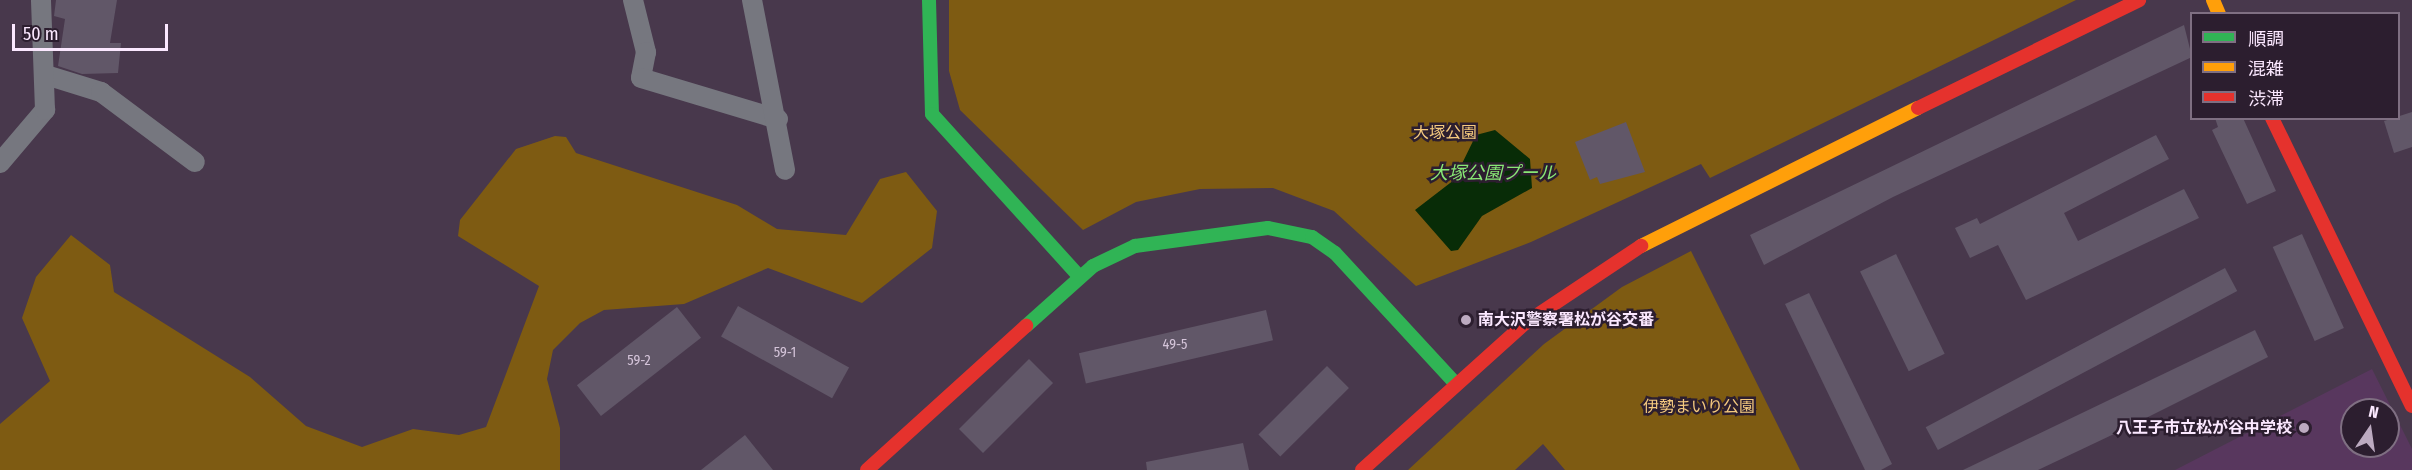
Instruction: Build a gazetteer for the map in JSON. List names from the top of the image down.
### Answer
{
  "water": ["大塚公園プール"],
  "parks": ["大塚公園", "伊勢まいり公園"],
  "places": ["南大沢警察署松が谷交番", "八王子市立松が谷中学校"],
  "house_numbers": ["49-5", "59-1", "59-2"],
  "legend": ["順調", "混雑", "渋滞"],
  "scale_bar": "50 m",
  "north": "top"
}
